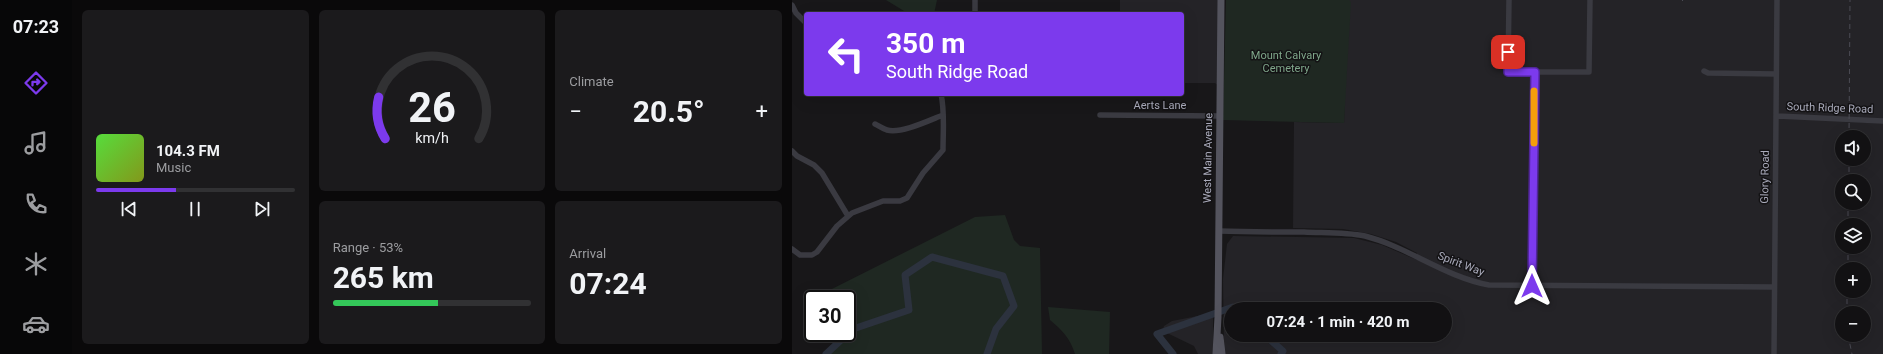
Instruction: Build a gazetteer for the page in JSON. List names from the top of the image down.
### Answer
{
  "streets": {
    "main road": ["West Main Avenue"],
    "street": [
      "Aerts Lane",
      "South Ridge Road",
      "Glory Road",
      "Spirit Way"
    ]
  },
  "crossings": [
    ["Aerts Lane", "West Main Avenue"],
    ["South Ridge Road", "Glory Road"],
    ["West Main Avenue", "Spirit Way"],
    ["Glory Road", "Spirit Way"]
  ],
  "parks": ["Mount Calvary Cemetery"],
  "page": {
    "tabs": "07:23",
    "tile": [
      "Climate",
      ["Range · 53%", "265 km"],
      ["Arrival", "07:24"]
    ],
    "turn": ["350 m", "South Ridge Road"],
    "heat": ["−", "20.5°", "+"],
    "map_buttons": ["+", "−"],
    "song": ["104.3 FM", "Music"],
    "limit": "30",
    "trip": "07:24 · 1 min · 420 m",
    "gauge": ["26", "km/h"]
  }
}
